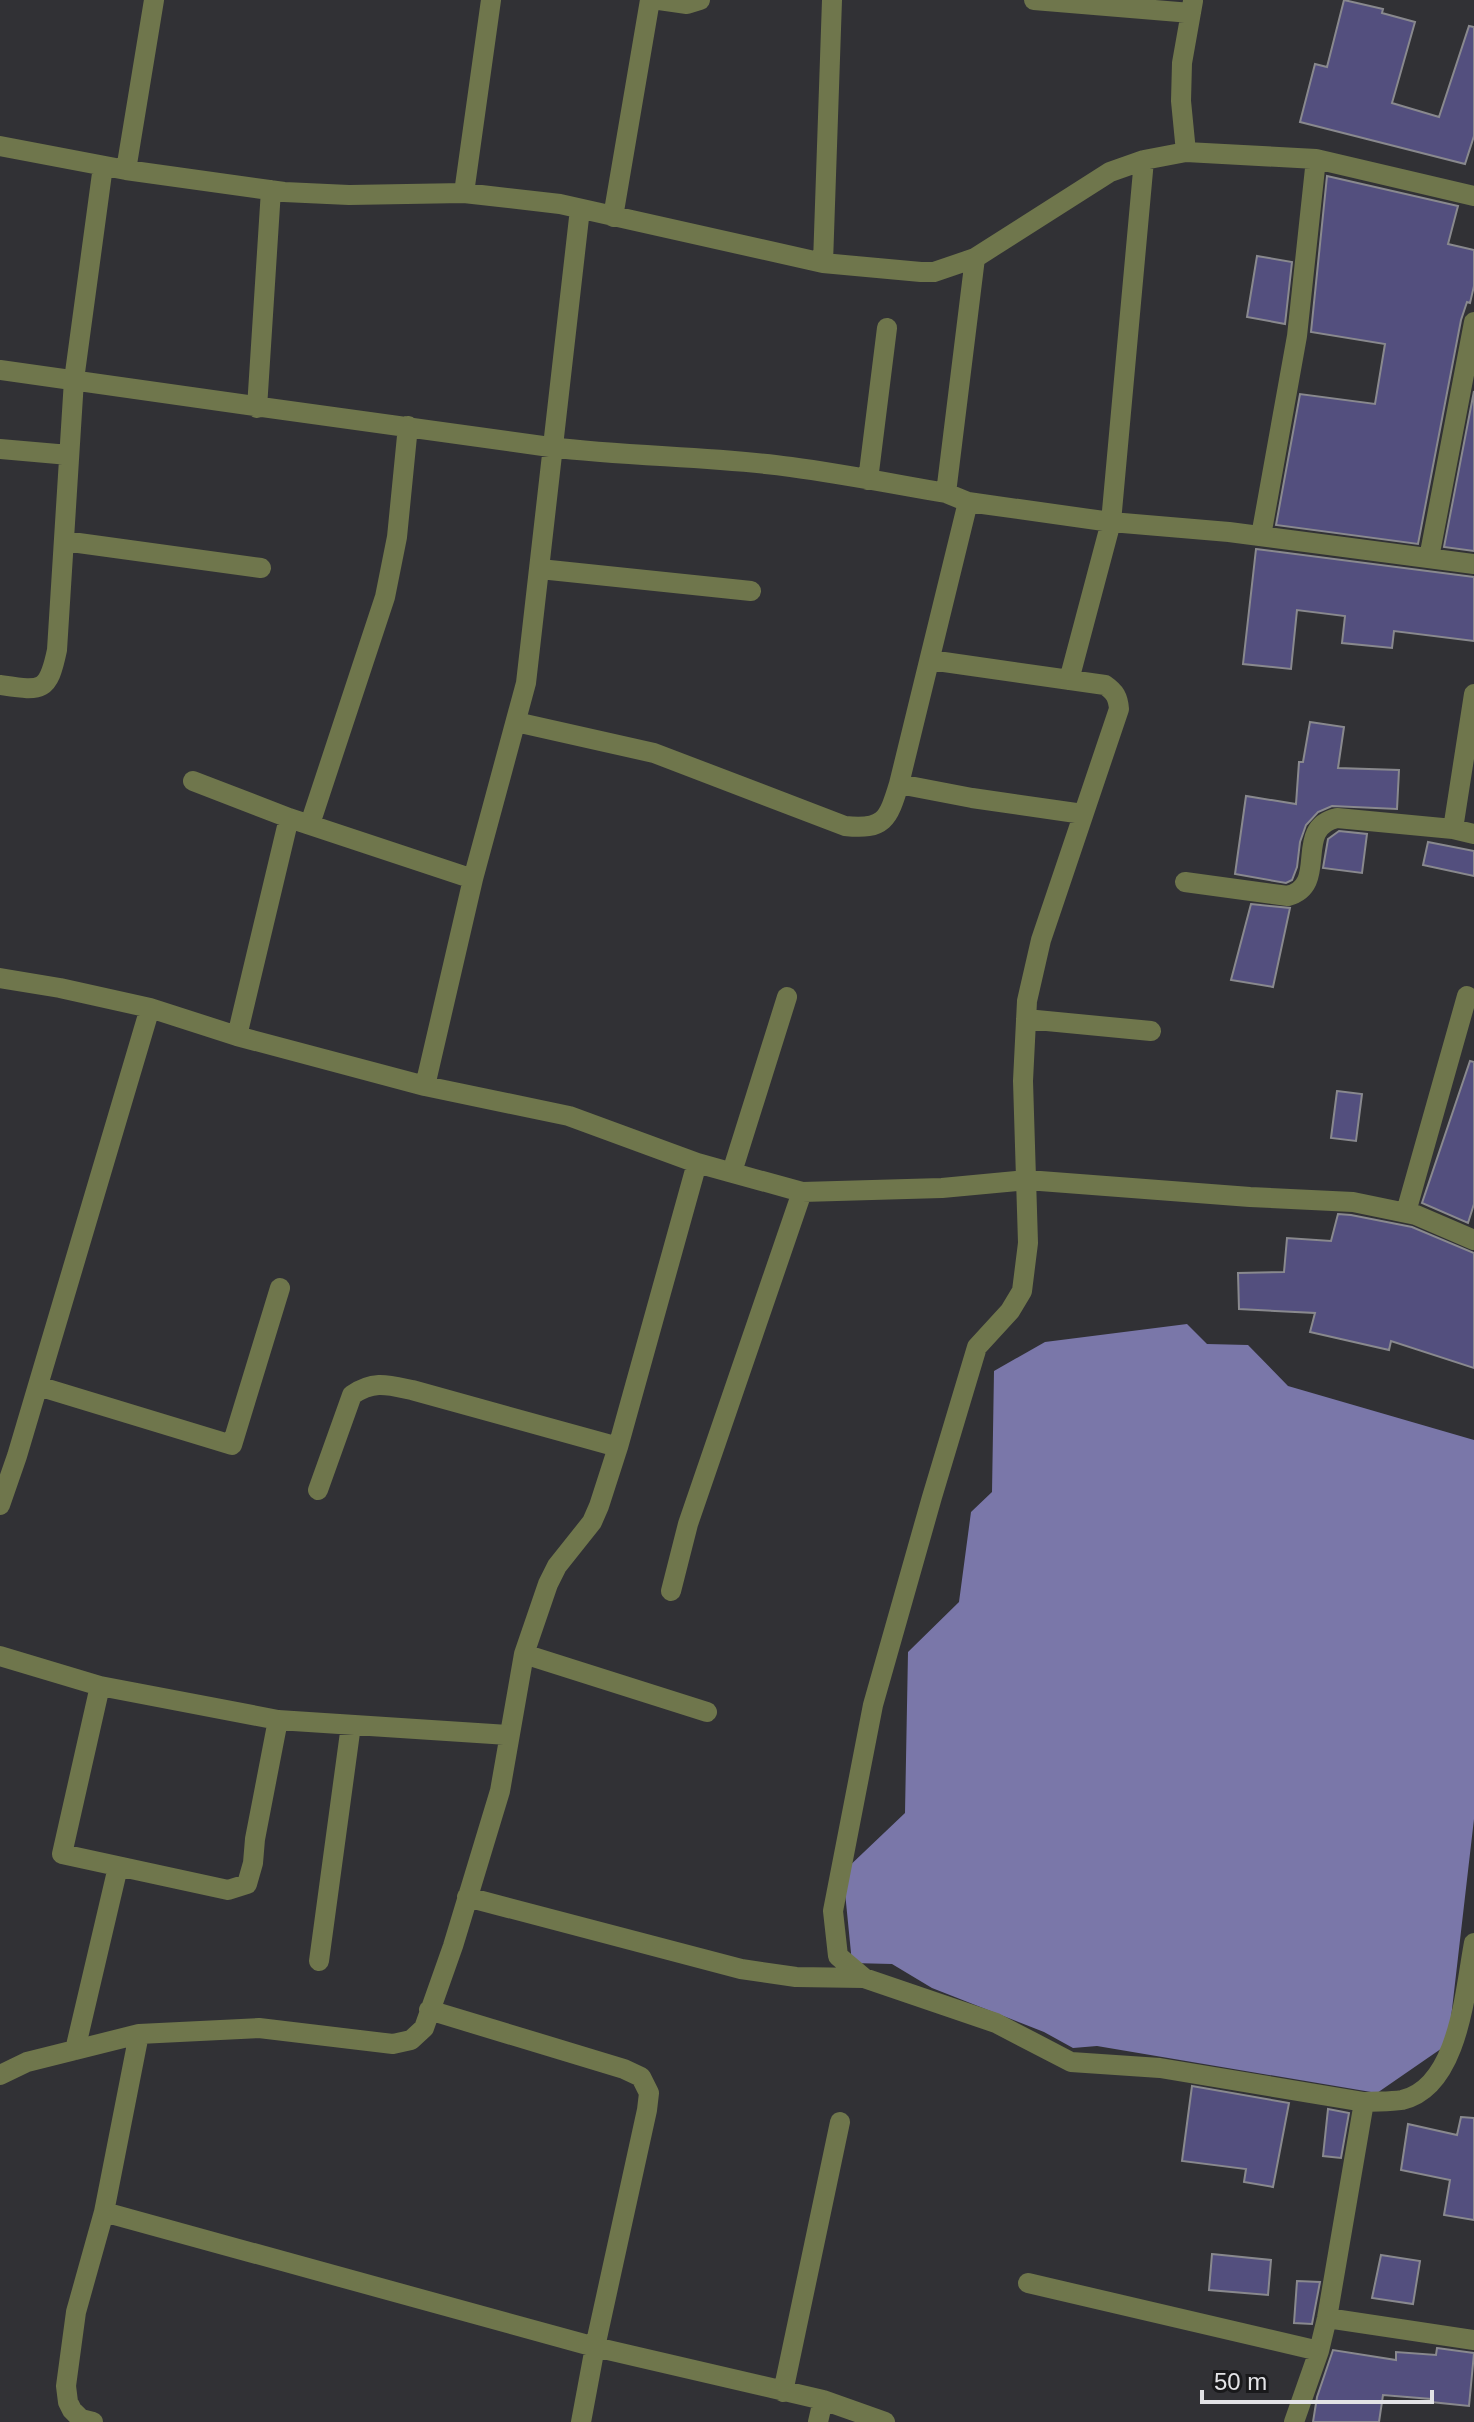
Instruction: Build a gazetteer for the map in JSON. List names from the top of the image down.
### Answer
{
  "scale_bar": "50 m"
}
